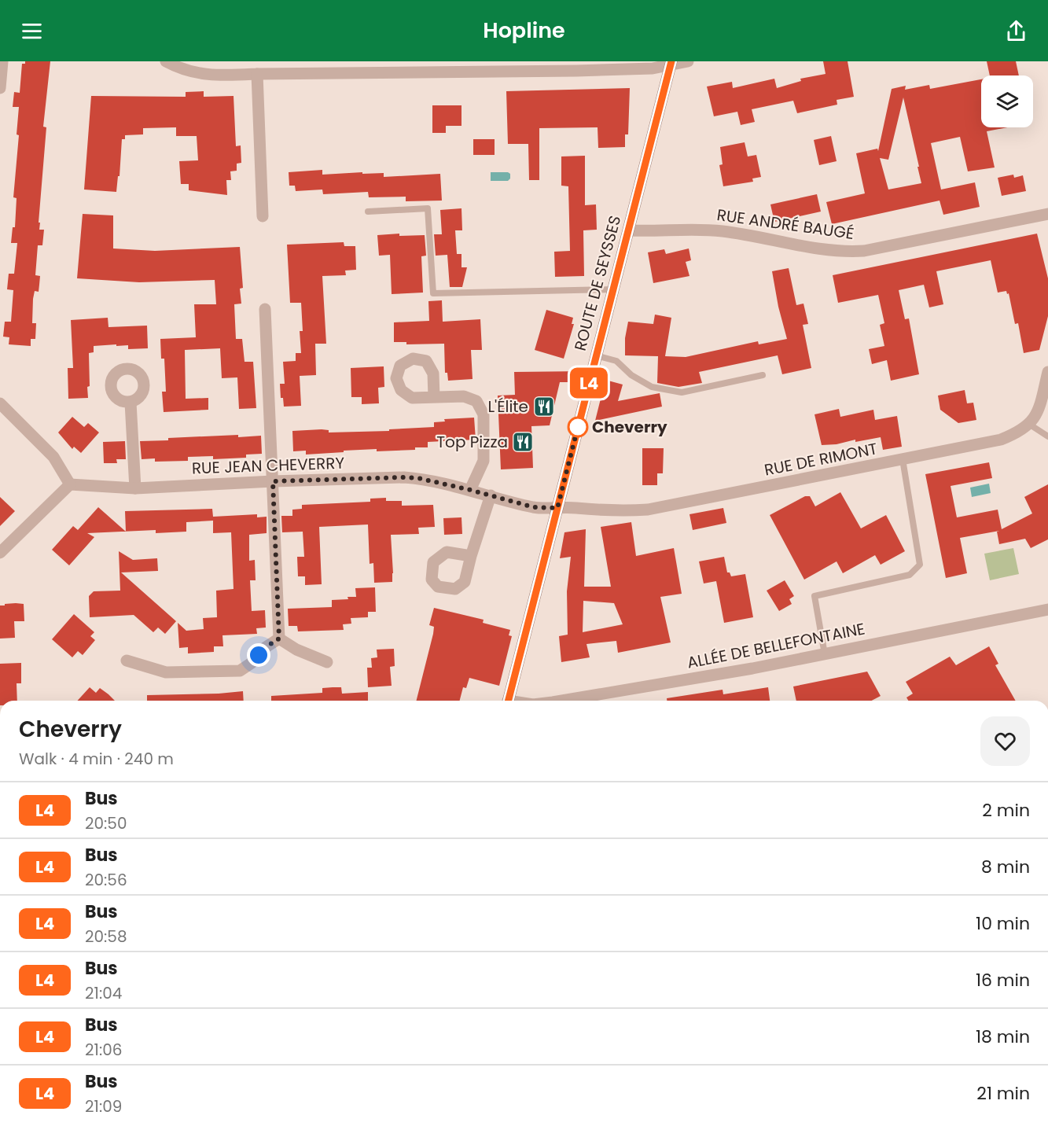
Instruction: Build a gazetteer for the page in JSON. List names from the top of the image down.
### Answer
{
  "streets": {
    "main road": ["ROUTE DE SEYSSES"],
    "street": [
      "RUE ANDRÉ BAUGÉ",
      "RUE DE RIMONT",
      "RUE JEAN CHEVERRY",
      "ALLÉE DE BELLEFONTAINE"
    ]
  },
  "crossings": [
    ["RUE ANDRÉ BAUGÉ", "ROUTE DE SEYSSES"],
    ["ROUTE DE SEYSSES", "RUE DE RIMONT"],
    ["ROUTE DE SEYSSES", "RUE JEAN CHEVERRY"],
    ["RUE DE RIMONT", "RUE JEAN CHEVERRY"]
  ],
  "places": {
    "restaurant": ["L'Élite", "Top Pizza"],
    "other": ["Cheverry"]
  },
  "lines": ["bus line L4"],
  "page": {
    "header": "Hopline",
    "on_map": "L4",
    "heading": ["Cheverry", "Walk · 4 min · 240 m"],
    "list": [
      {
        "mark": "L4",
        "name": "Bus",
        "note": "20:50",
        "value": "2 min"
      },
      {
        "mark": "L4",
        "name": "Bus",
        "note": "20:56",
        "value": "8 min"
      },
      {
        "mark": "L4",
        "name": "Bus",
        "note": "20:58",
        "value": "10 min"
      },
      {
        "mark": "L4",
        "name": "Bus",
        "note": "21:04",
        "value": "16 min"
      },
      {
        "mark": "L4",
        "name": "Bus",
        "note": "21:06",
        "value": "18 min"
      },
      {
        "mark": "L4",
        "name": "Bus",
        "note": "21:09",
        "value": "21 min"
      }
    ]
  }
}
